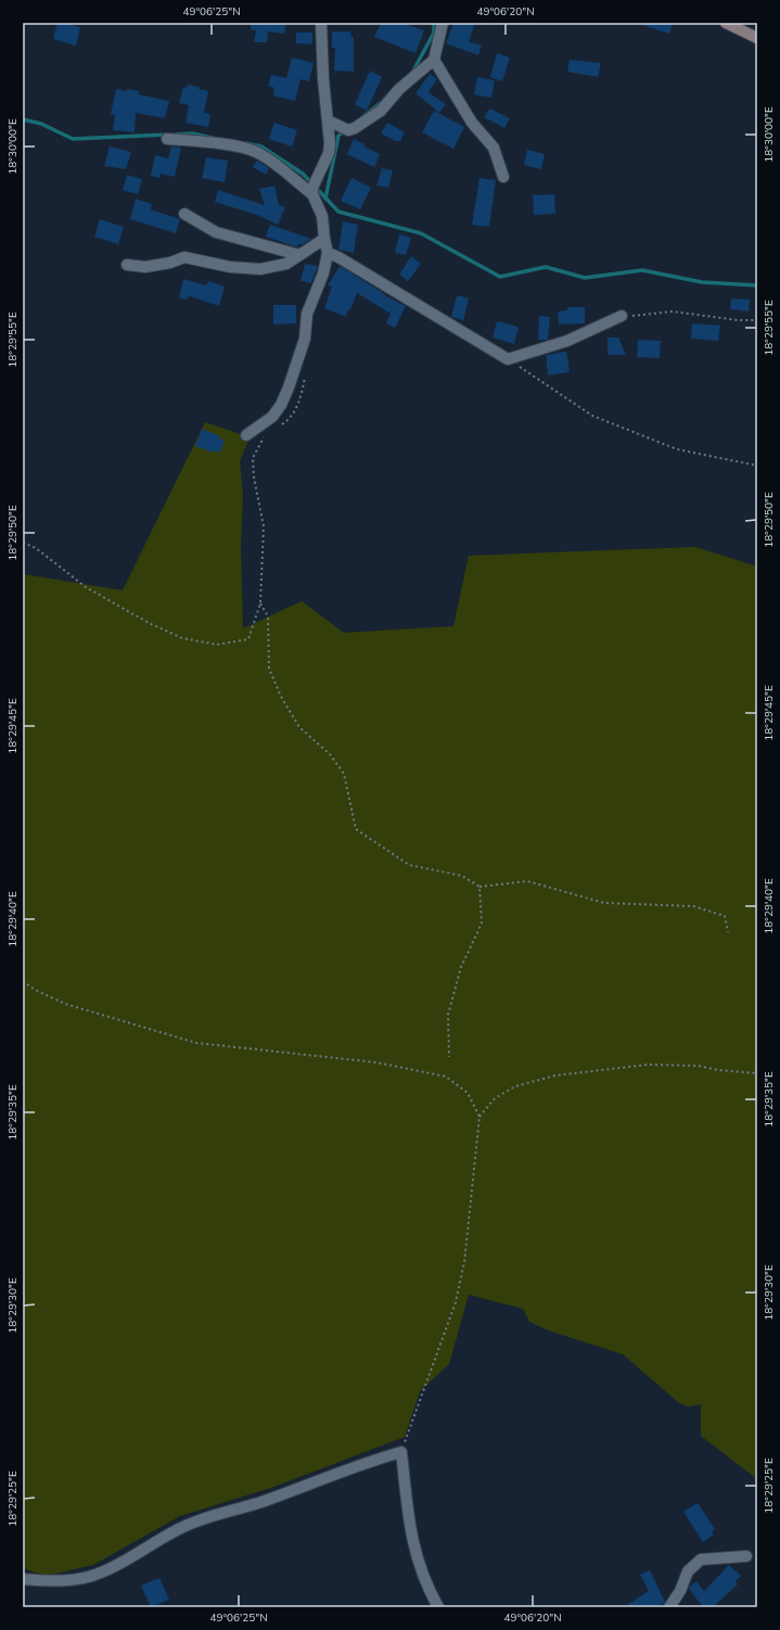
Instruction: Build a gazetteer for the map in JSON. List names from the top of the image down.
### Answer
{
  "coordinates": [
    "49°06'25\"N",
    "49°06'20\"N",
    "18°30'00\"E",
    "18°29'55\"E",
    "18°29'50\"E",
    "18°29'45\"E",
    "18°29'40\"E",
    "18°29'35\"E",
    "18°29'30\"E",
    "18°29'25\"E"
  ]
}
